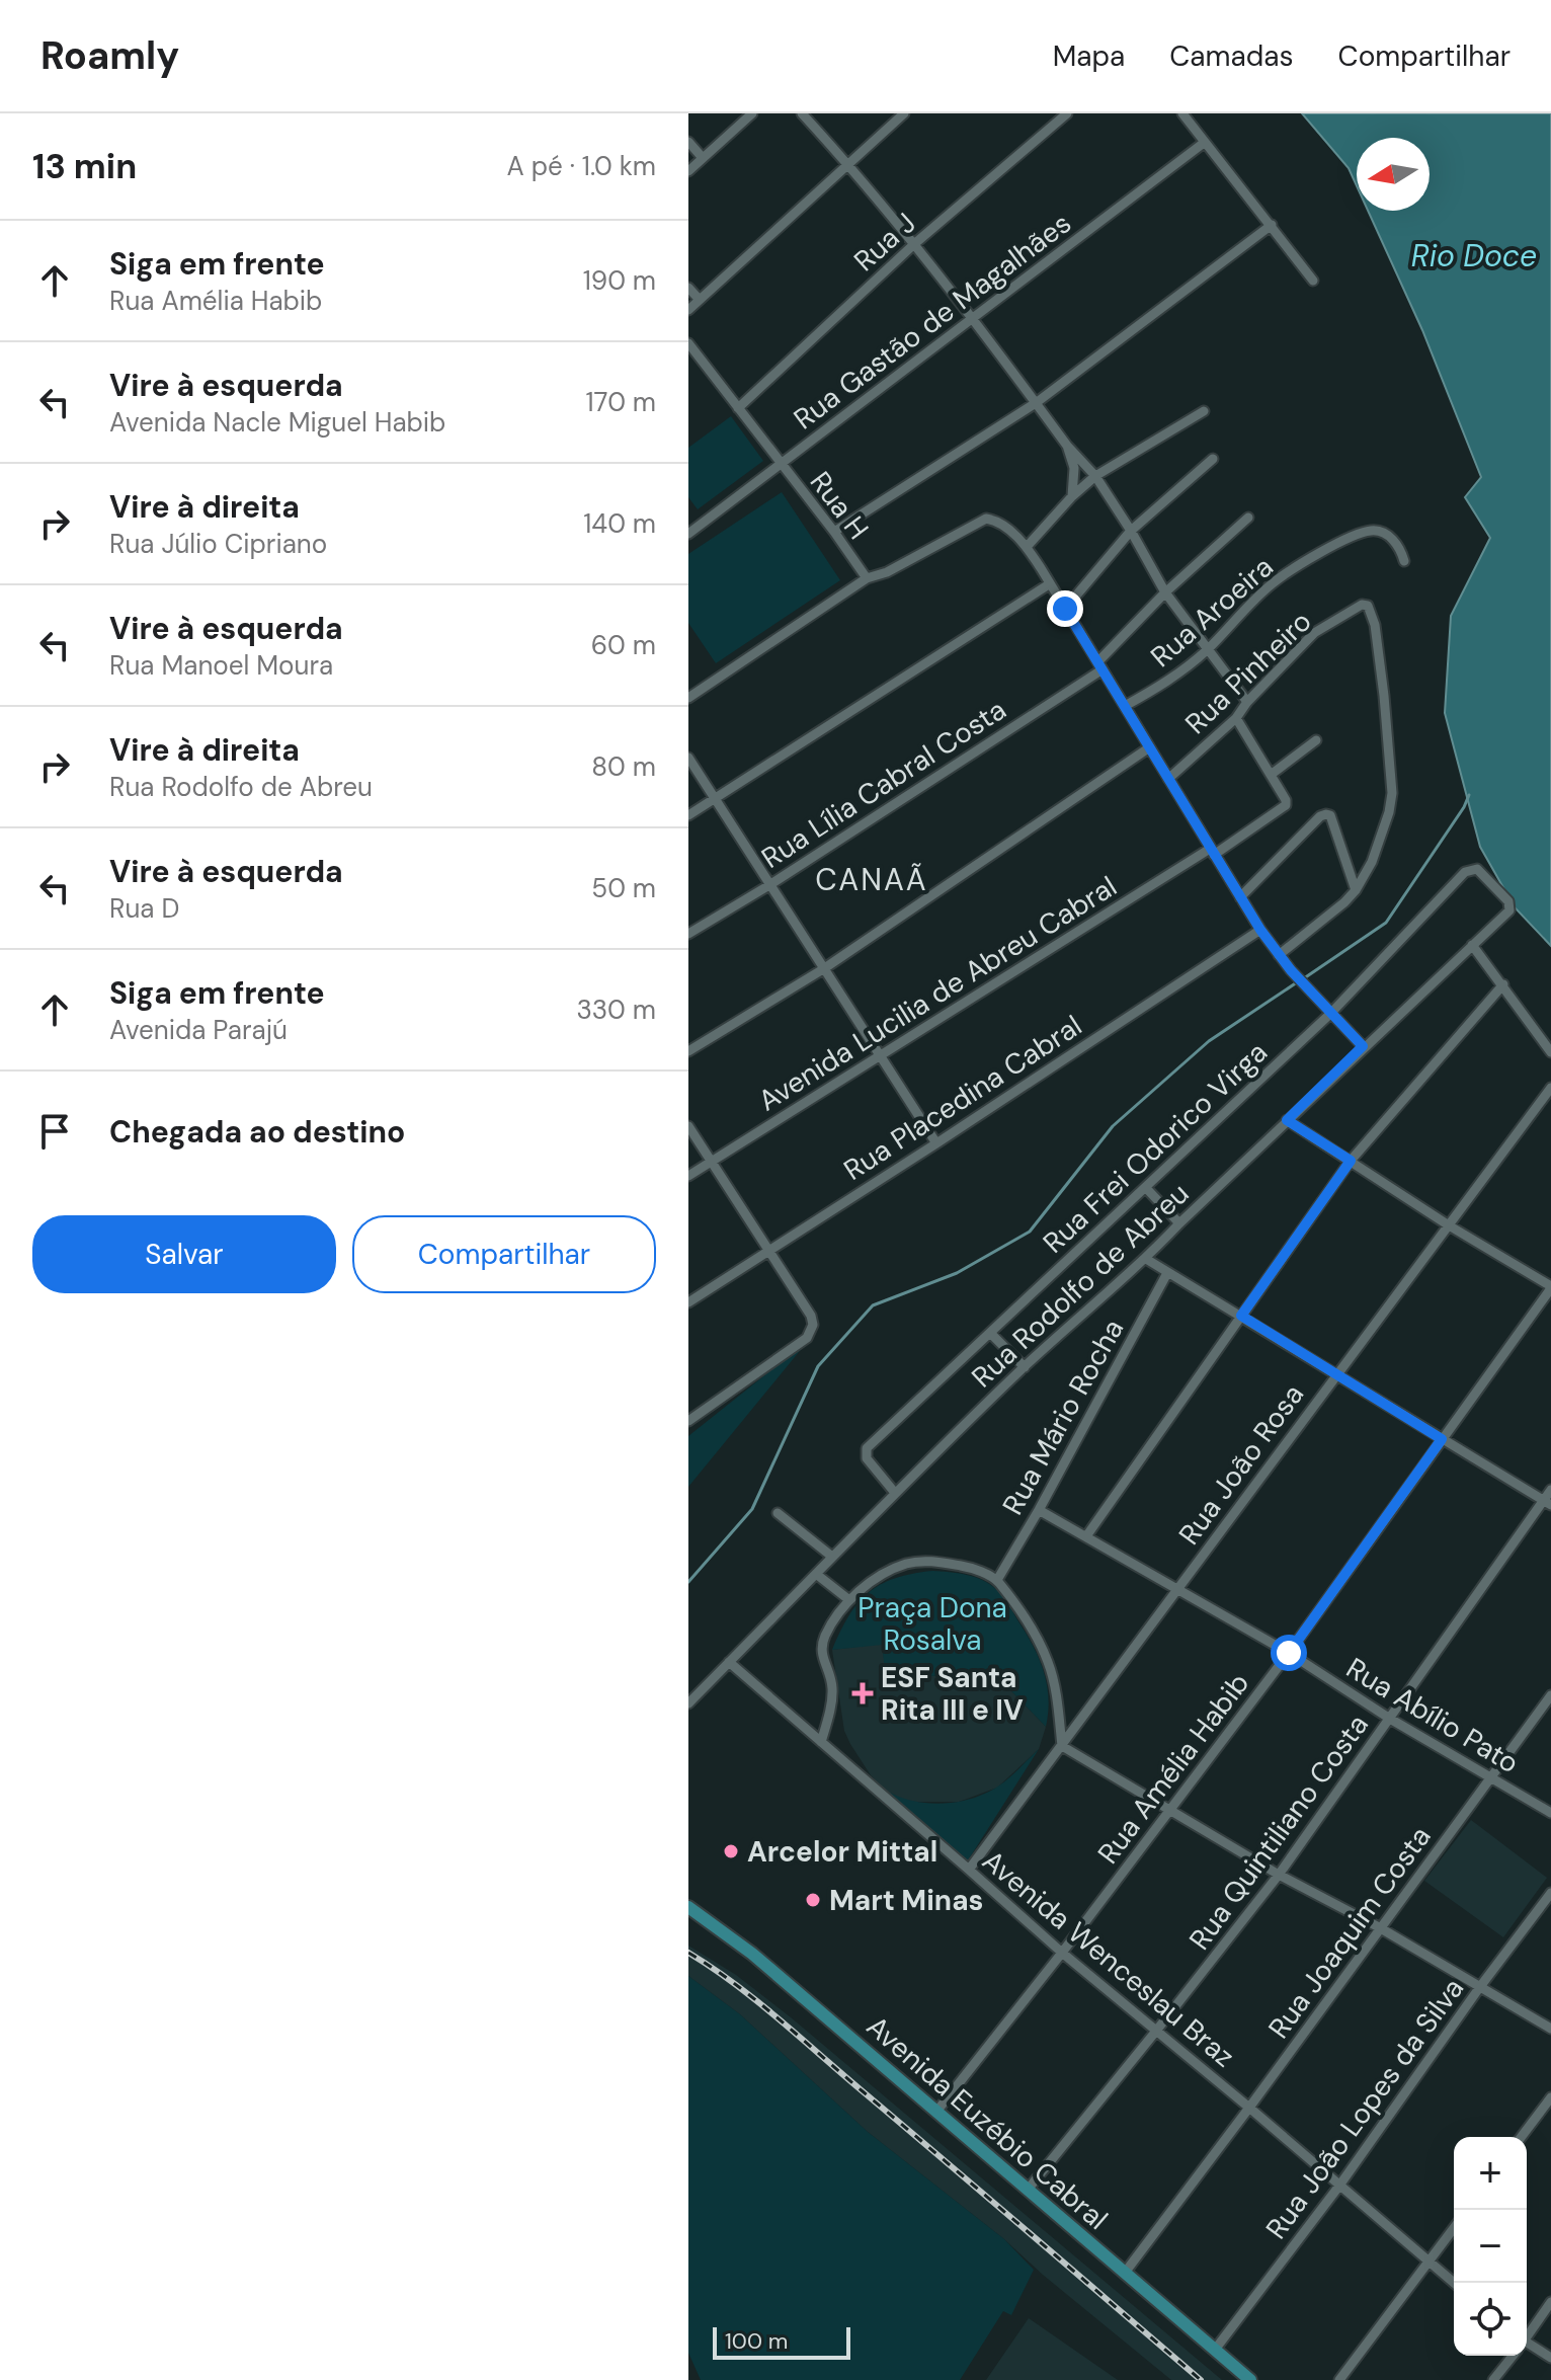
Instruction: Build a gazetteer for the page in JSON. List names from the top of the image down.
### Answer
{
  "streets": {
    "main road": ["Avenida Euzébio Cabral"],
    "street": [
      "Rua J",
      "Rua Gastão de Magalhães",
      "Rua H",
      "Rua Aroeira",
      "Rua Pinheiro",
      "Rua Lília Cabral Costa",
      "Avenida Lucilia de Abreu Cabral",
      "Rua Placedina Cabral",
      "Rua Frei Odorico Virga",
      "Rua Rodolfo de Abreu",
      "Rua Mário Rocha",
      "Rua João Rosa",
      "Rua Abílio Pato",
      "Rua Amélia Habib",
      "Rua Quintiliano Costa",
      "Rua Joaquim Costa",
      "Avenida Wenceslau Braz",
      "Rua João Lopes da Silva"
    ]
  },
  "crossings": [
    ["Rua J", "Rua H"],
    ["Rua Gastão de Magalhães", "Rua H"],
    ["Rua Frei Odorico Virga", "Rua Rodolfo de Abreu"],
    ["Rua Rodolfo de Abreu", "Avenida Wenceslau Braz"],
    ["Rua Mário Rocha", "Rua João Rosa"],
    ["Rua Mário Rocha", "Rua Abílio Pato"],
    ["Rua Mário Rocha", "Avenida Wenceslau Braz"],
    ["Rua João Rosa", "Rua Abílio Pato"],
    ["Rua João Rosa", "Avenida Wenceslau Braz"],
    ["Rua Abílio Pato", "Rua Amélia Habib"],
    ["Rua Abílio Pato", "Rua Quintiliano Costa"],
    ["Rua Abílio Pato", "Rua Joaquim Costa"],
    ["Rua Amélia Habib", "Avenida Wenceslau Braz"],
    ["Rua Amélia Habib", "Avenida Euzébio Cabral"],
    ["Rua Quintiliano Costa", "Avenida Wenceslau Braz"],
    ["Rua Quintiliano Costa", "Avenida Euzébio Cabral"],
    ["Rua Joaquim Costa", "Avenida Wenceslau Braz"],
    ["Rua Joaquim Costa", "Avenida Euzébio Cabral"],
    ["Avenida Wenceslau Braz", "Rua João Lopes da Silva"],
    ["Rua João Lopes da Silva", "Avenida Euzébio Cabral"]
  ],
  "districts": ["CANAÃ"],
  "water": ["Rio Doce"],
  "parks": ["Praça Dona Rosalva"],
  "places": {
    "health": ["ESF Santa Rita III e IV"],
    "other": ["Arcelor Mittal", "Mart Minas"]
  },
  "scale_bar": "100 m",
  "north": "left",
  "page": {
    "header": "Roamly",
    "nav": ["Mapa", "Camadas", "Compartilhar"],
    "heading": ["13 min", "A pé · 1.0 km"],
    "list": [
      ["Siga em frente", "Rua Amélia Habib", "190 m"],
      ["Vire à esquerda", "Avenida Nacle Miguel Habib", "170 m"],
      ["Vire à direita", "Rua Júlio Cipriano", "140 m"],
      ["Vire à esquerda", "Rua Manoel Moura", "60 m"],
      ["Vire à direita", "Rua Rodolfo de Abreu", "80 m"],
      ["Vire à esquerda", "Rua D", "50 m"],
      ["Siga em frente", "Avenida Parajú", "330 m"],
      "Chegada ao destino"
    ],
    "buttons": ["Salvar", "Compartilhar"],
    "map_buttons": ["+", "−"],
    "scale": "100 m"
  }
}
